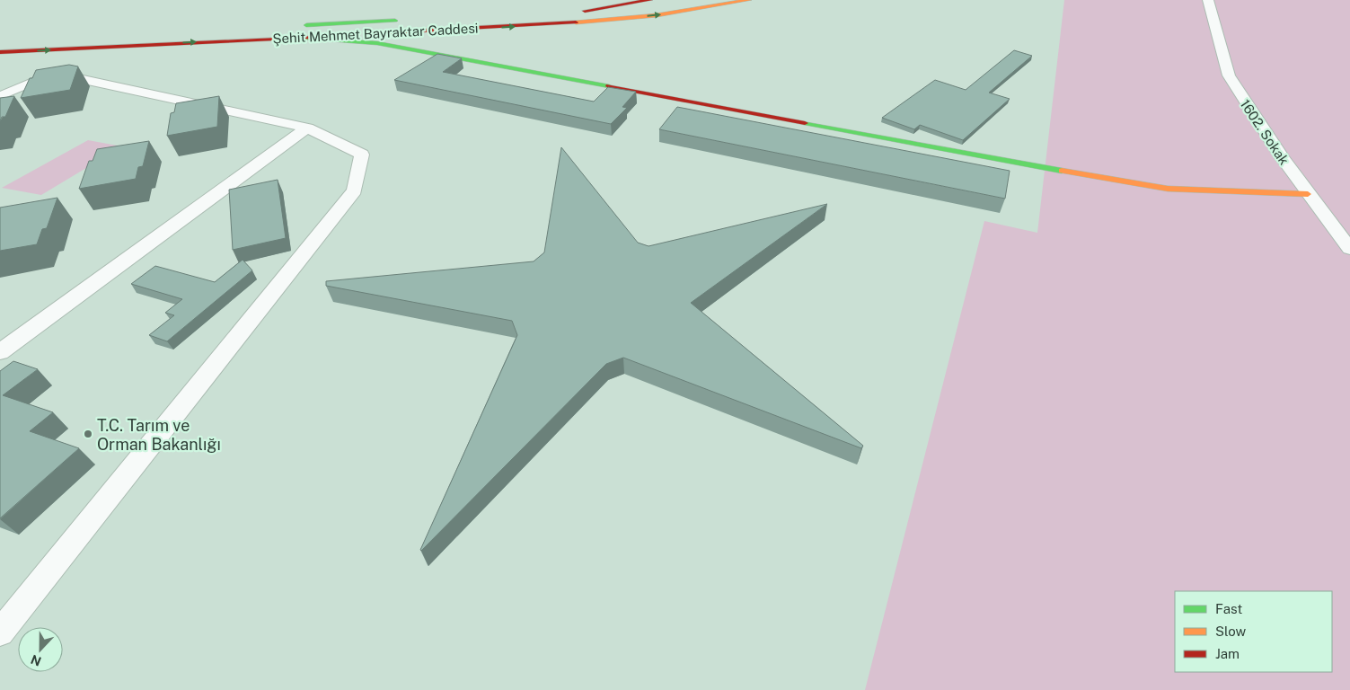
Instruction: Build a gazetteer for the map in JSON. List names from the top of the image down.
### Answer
{
  "streets": {
    "main road": ["Şehit Mehmet Bayraktar Caddesi"],
    "street": ["1602. Sokak"]
  },
  "places": ["T.C. Tarım ve Orman Bakanlığı"],
  "legend": ["Fast", "Slow", "Jam"],
  "north": "bottom"
}
